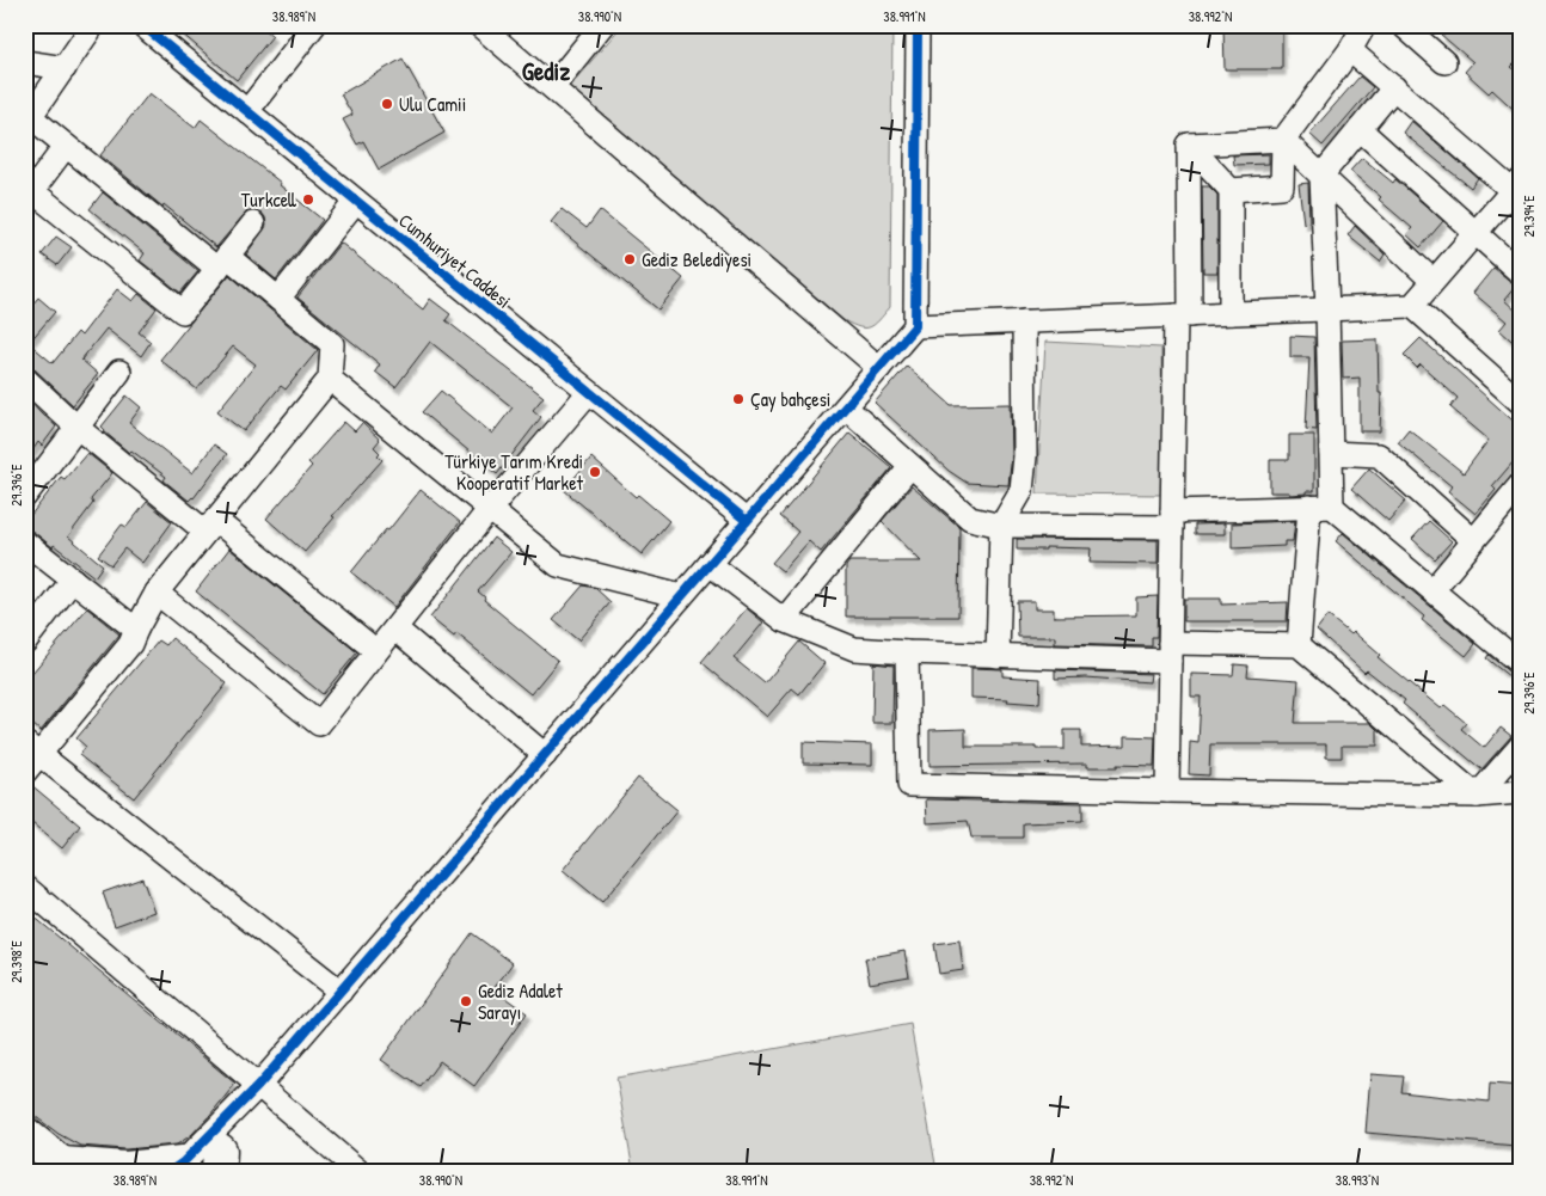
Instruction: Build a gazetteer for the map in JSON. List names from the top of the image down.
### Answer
{
  "streets": {
    "street": ["Cumhuriyet Caddesi"]
  },
  "districts": ["Gediz"],
  "places": [
    "Ulu Camii",
    "Turkcell",
    "Gediz Belediyesi",
    "Çay bahçesi",
    "Türkiye Tarım Kredi Kooperatif Market",
    "Gediz Adalet Sarayı"
  ],
  "coordinates": [
    "38.989°N",
    "38.990°N",
    "38.991°N",
    "38.992°N",
    "29.394°E",
    "29.396°E",
    "29.398°E",
    "38.993°N"
  ]
}
